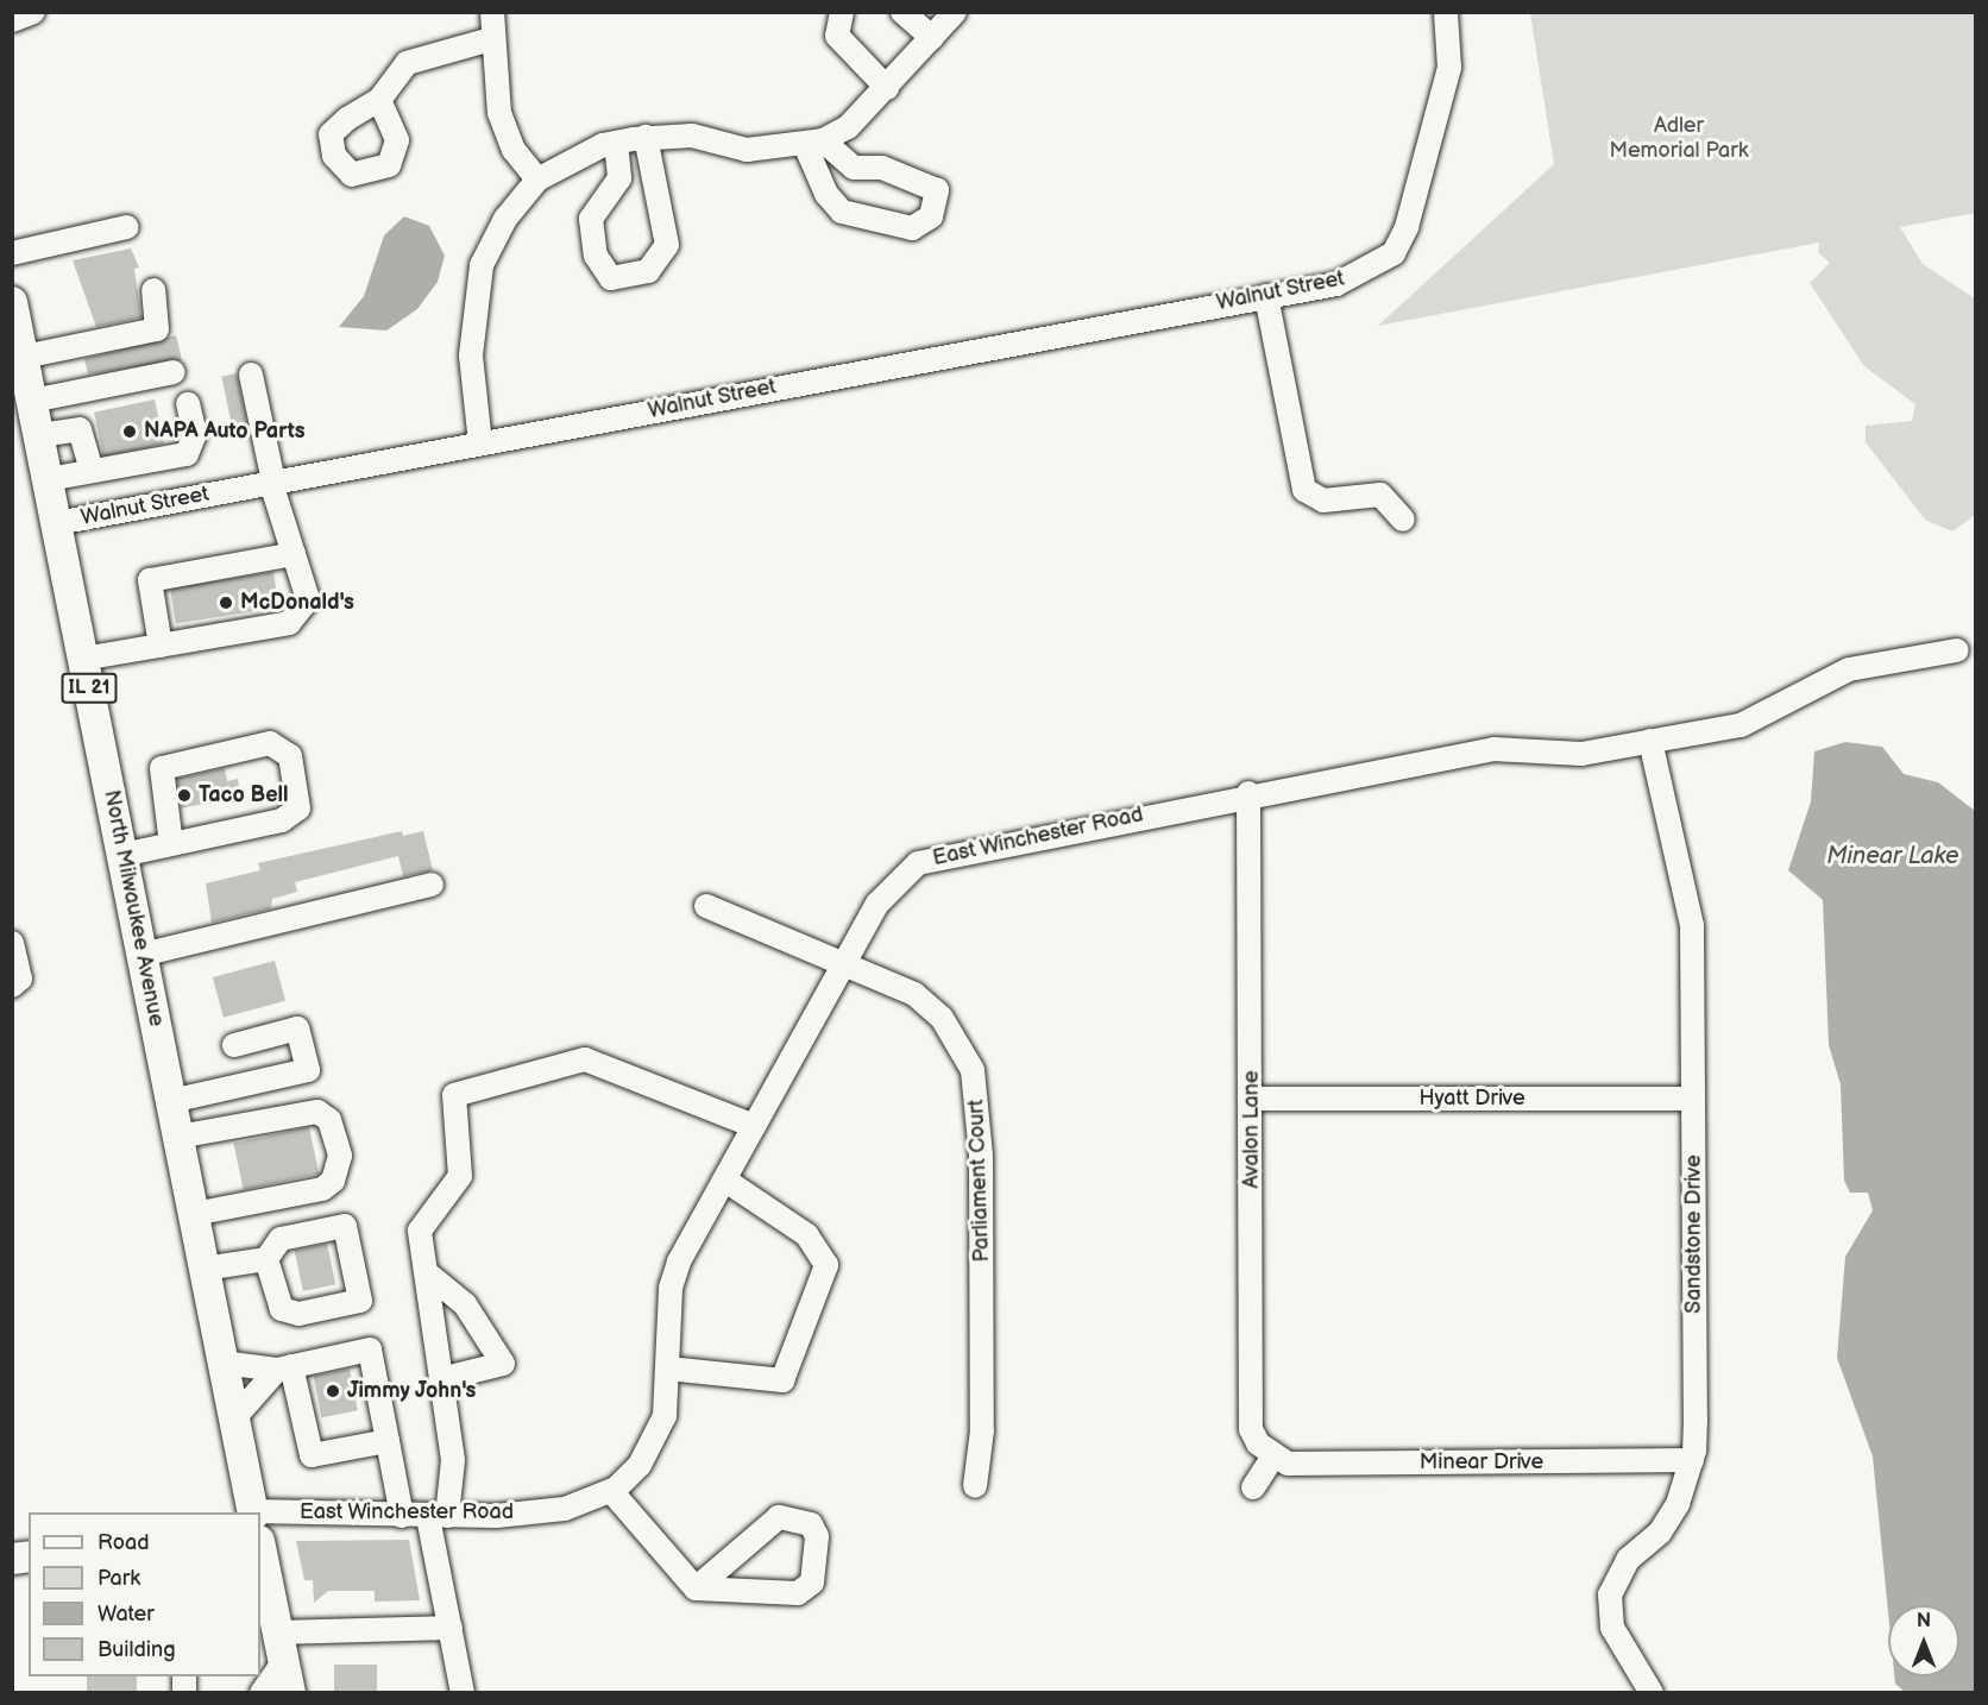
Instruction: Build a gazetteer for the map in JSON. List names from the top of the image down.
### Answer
{
  "streets": {
    "main road": ["IL 21", "North Milwaukee Avenue"],
    "street": [
      "Walnut Street",
      "East Winchester Road",
      "Hyatt Drive",
      "Avalon Lane",
      "Parliament Court",
      "Sandstone Drive",
      "Minear Drive"
    ]
  },
  "crossings": [
    ["Walnut Street", "North Milwaukee Avenue"],
    ["East Winchester Road", "Avalon Lane"],
    ["East Winchester Road", "Parliament Court"],
    ["East Winchester Road", "Sandstone Drive"],
    ["Hyatt Drive", "Avalon Lane"],
    ["Hyatt Drive", "Sandstone Drive"],
    ["Avalon Lane", "Minear Drive"],
    ["Sandstone Drive", "Minear Drive"]
  ],
  "water": ["Minear Lake"],
  "parks": ["Adler Memorial Park"],
  "places": [
    "NAPA Auto Parts",
    "McDonald's",
    "Taco Bell",
    "Jimmy John's"
  ],
  "legend": [
    "Road",
    "Park",
    "Water",
    "Building"
  ],
  "north": "top"
}
